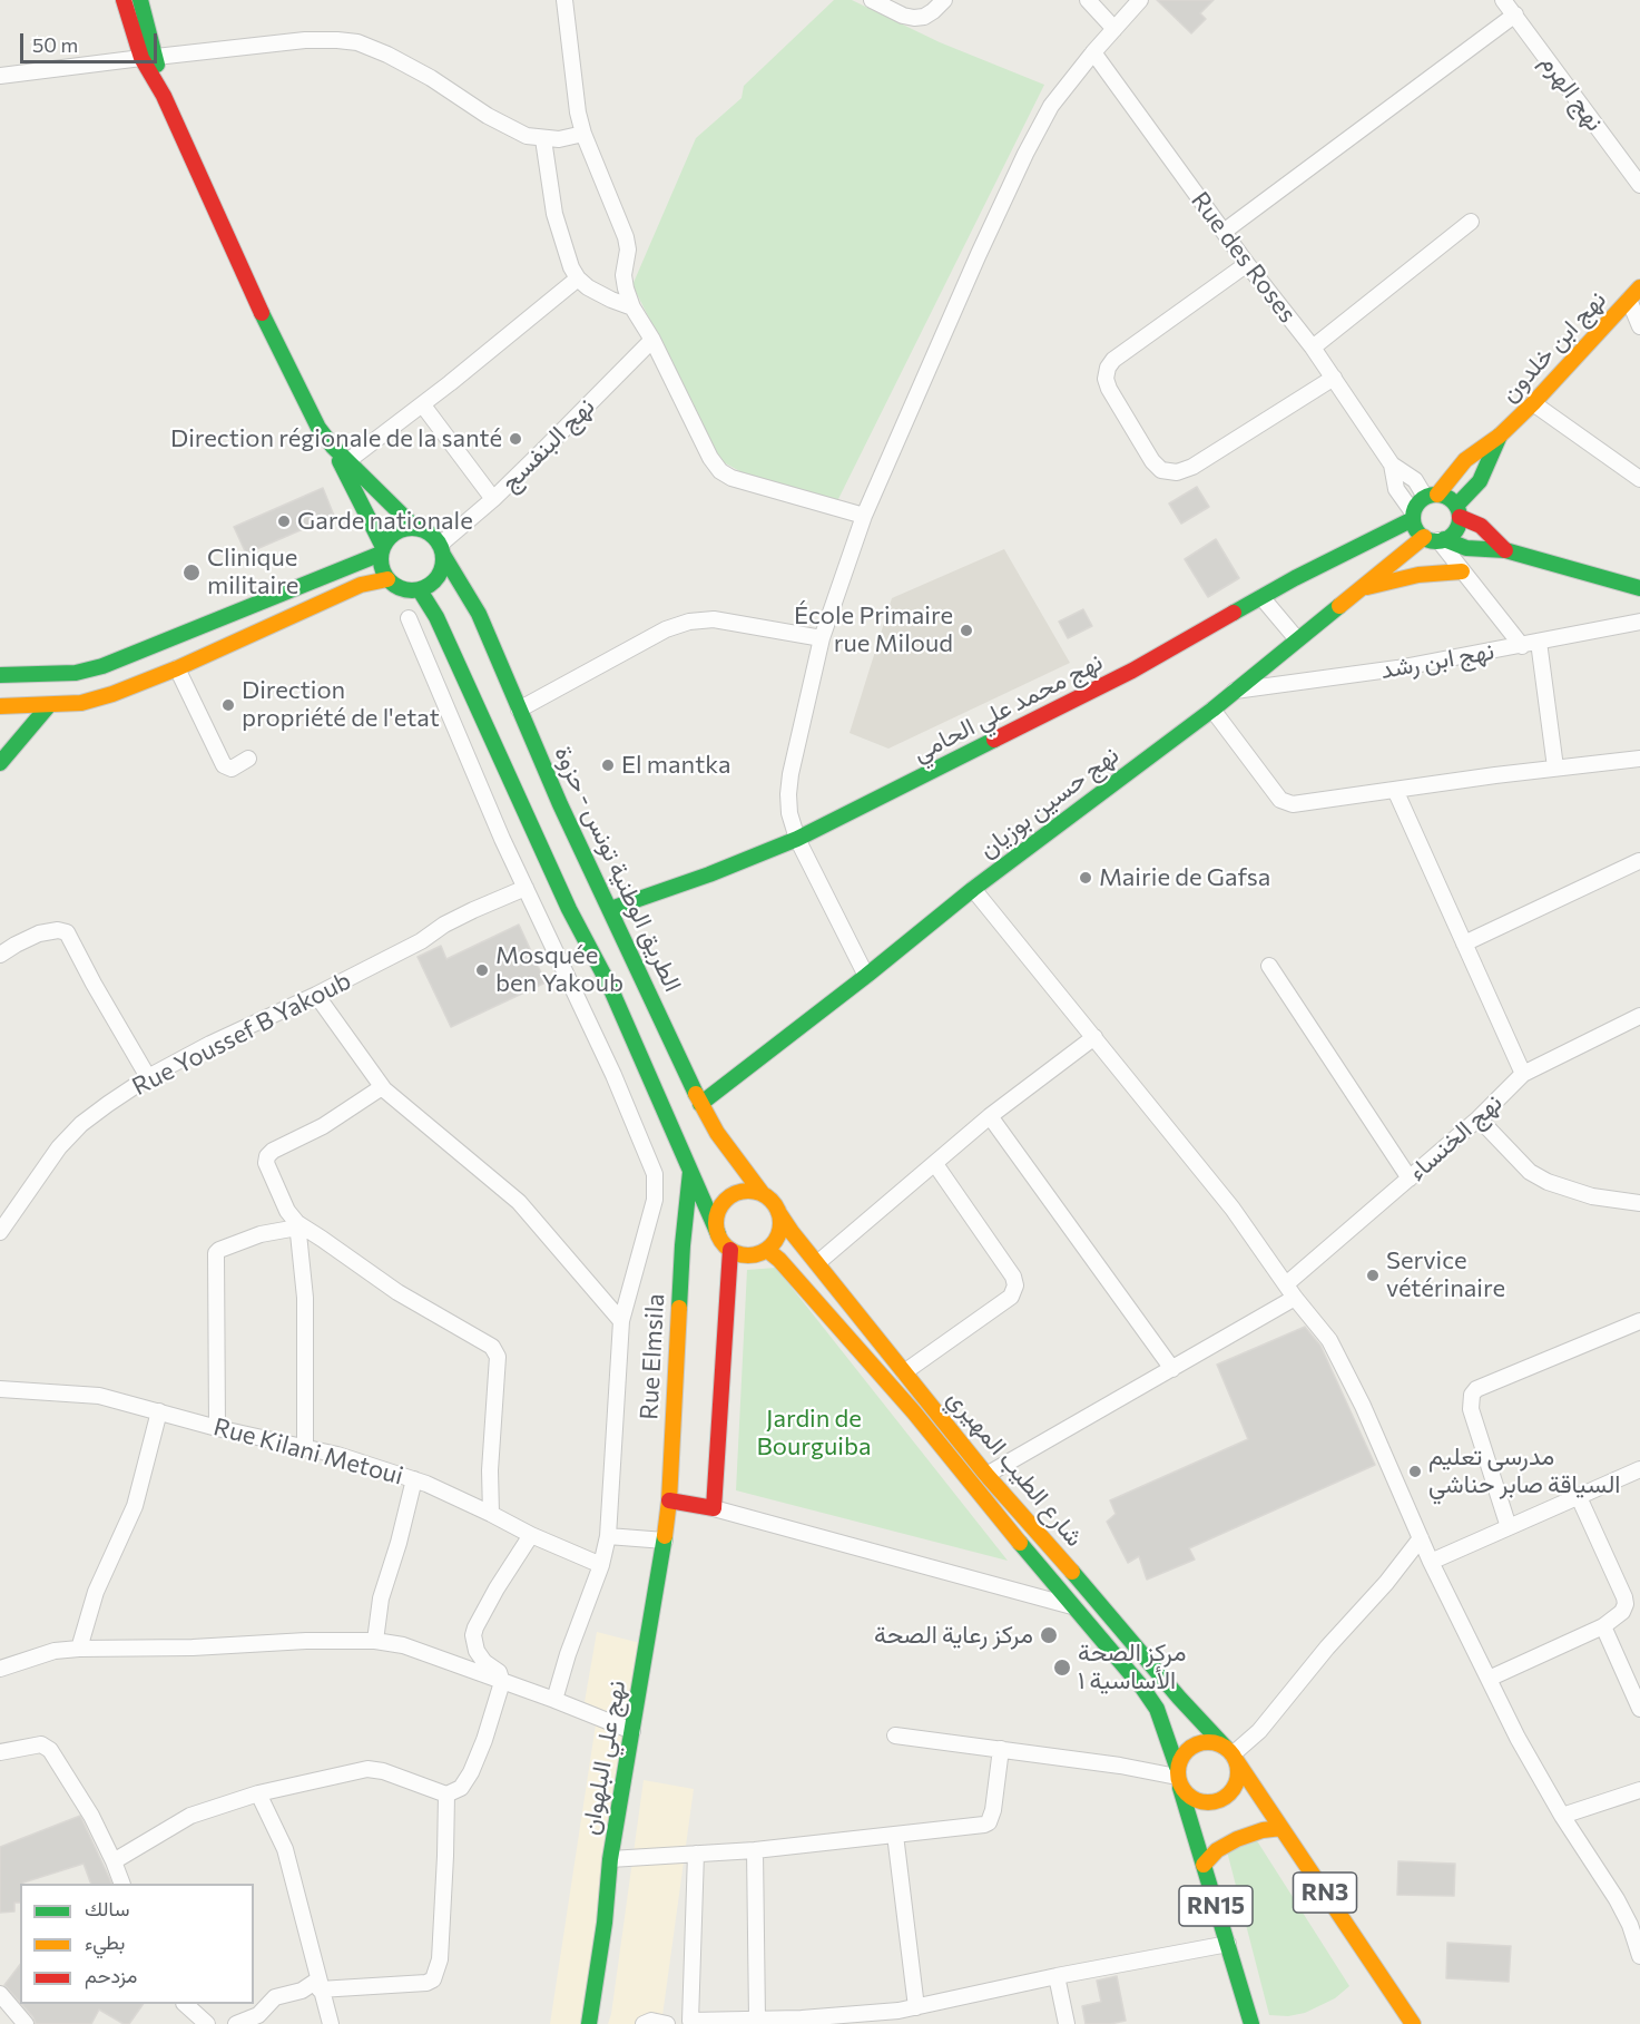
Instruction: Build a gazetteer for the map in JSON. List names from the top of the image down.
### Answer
{
  "streets": {
    "main road": [
      "نهج ابن خلدون",
      "نهج محمد علي الحامي",
      "نهج حسين بوزيان",
      "الطريق الوطنية تونس - حزوة",
      "Rue Elmsila",
      "شارع الطيب المهيري",
      "نهج علي البلهوان",
      "RN3",
      "RN15"
    ],
    "street": [
      "نهج الهرم",
      "Rue des Roses",
      "نهج البنفسج",
      "نهج ابن رشد",
      "Rue Youssef B Yakoub",
      "نهج الخنساء",
      "Rue Kilani Metoui"
    ]
  },
  "crossings": [
    ["Rue des Roses", "نهج ابن خلدون"],
    ["Rue des Roses", "نهج محمد علي الحامي"],
    ["Rue des Roses", "نهج حسين بوزيان"],
    ["نهج ابن خلدون", "نهج محمد علي الحامي"],
    ["نهج ابن خلدون", "نهج حسين بوزيان"],
    ["نهج البنفسج", "الطريق الوطنية تونس - حزوة"],
    ["نهج ابن رشد", "نهج حسين بوزيان"],
    ["نهج محمد علي الحامي", "نهج حسين بوزيان"],
    ["نهج محمد علي الحامي", "الطريق الوطنية تونس - حزوة"],
    ["نهج حسين بوزيان", "الطريق الوطنية تونس - حزوة"],
    ["الطريق الوطنية تونس - حزوة", "شارع الطيب المهيري"],
    ["Rue Elmsila", "نهج علي البلهوان"],
    ["شارع الطيب المهيري", "RN3"],
    ["شارع الطيب المهيري", "RN15"],
    ["RN3", "RN15"]
  ],
  "parks": ["Jardin de Bourguiba"],
  "places": [
    "Direction régionale de la santé",
    "Garde nationale",
    "Clinique militaire",
    "École Primaire rue Miloud",
    "Direction propriété de l'etat",
    "El mantka",
    "Mairie de Gafsa",
    "Mosquée ben Yakoub",
    "Service vétérinaire",
    "مدرسى تعليم السياقة صابر حناشي",
    "مركز رعاية الصحة",
    "مركز الصحة الأساسية ١"
  ],
  "legend": ["سالك", "بطيء", "مزدحم"],
  "scale_bar": "50 m"
}
